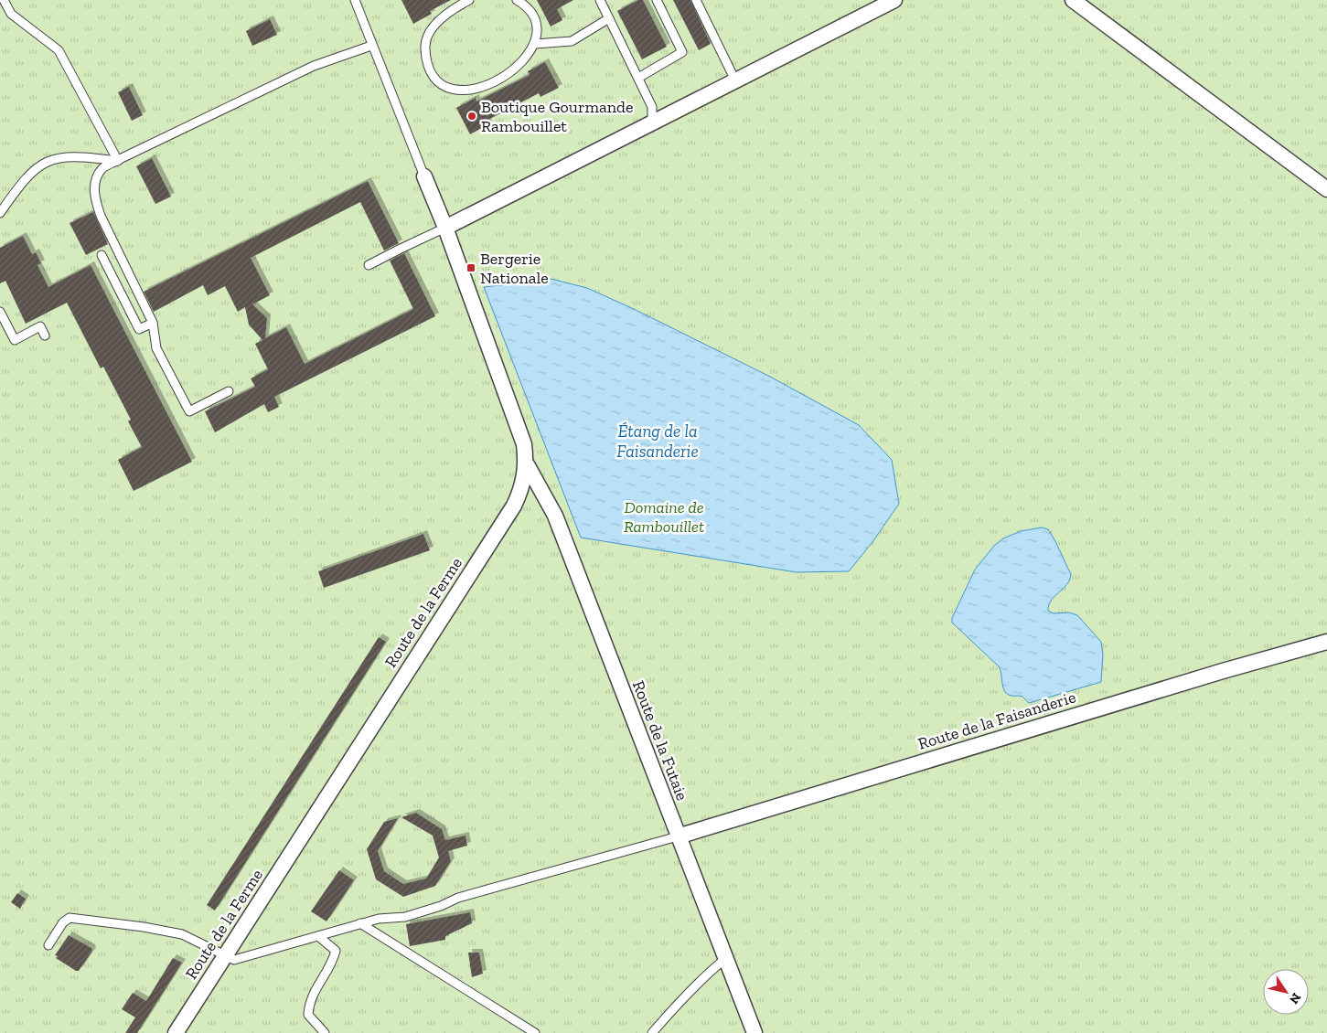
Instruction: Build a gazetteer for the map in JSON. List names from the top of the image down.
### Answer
{
  "streets": {
    "street": ["Route de la Ferme", "Route de la Faisanderie", "Route de la Futaie"]
  },
  "crossings": [
    ["Route de la Ferme", "Route de la Futaie"],
    ["Route de la Faisanderie", "Route de la Futaie"]
  ],
  "water": ["Étang de la Faisanderie"],
  "parks": ["Domaine de Rambouillet"],
  "places": {
    "other": ["Boutique Gourmande Rambouillet"],
    "transit": ["Bergerie Nationale"]
  },
  "north": "bottom right"
}
